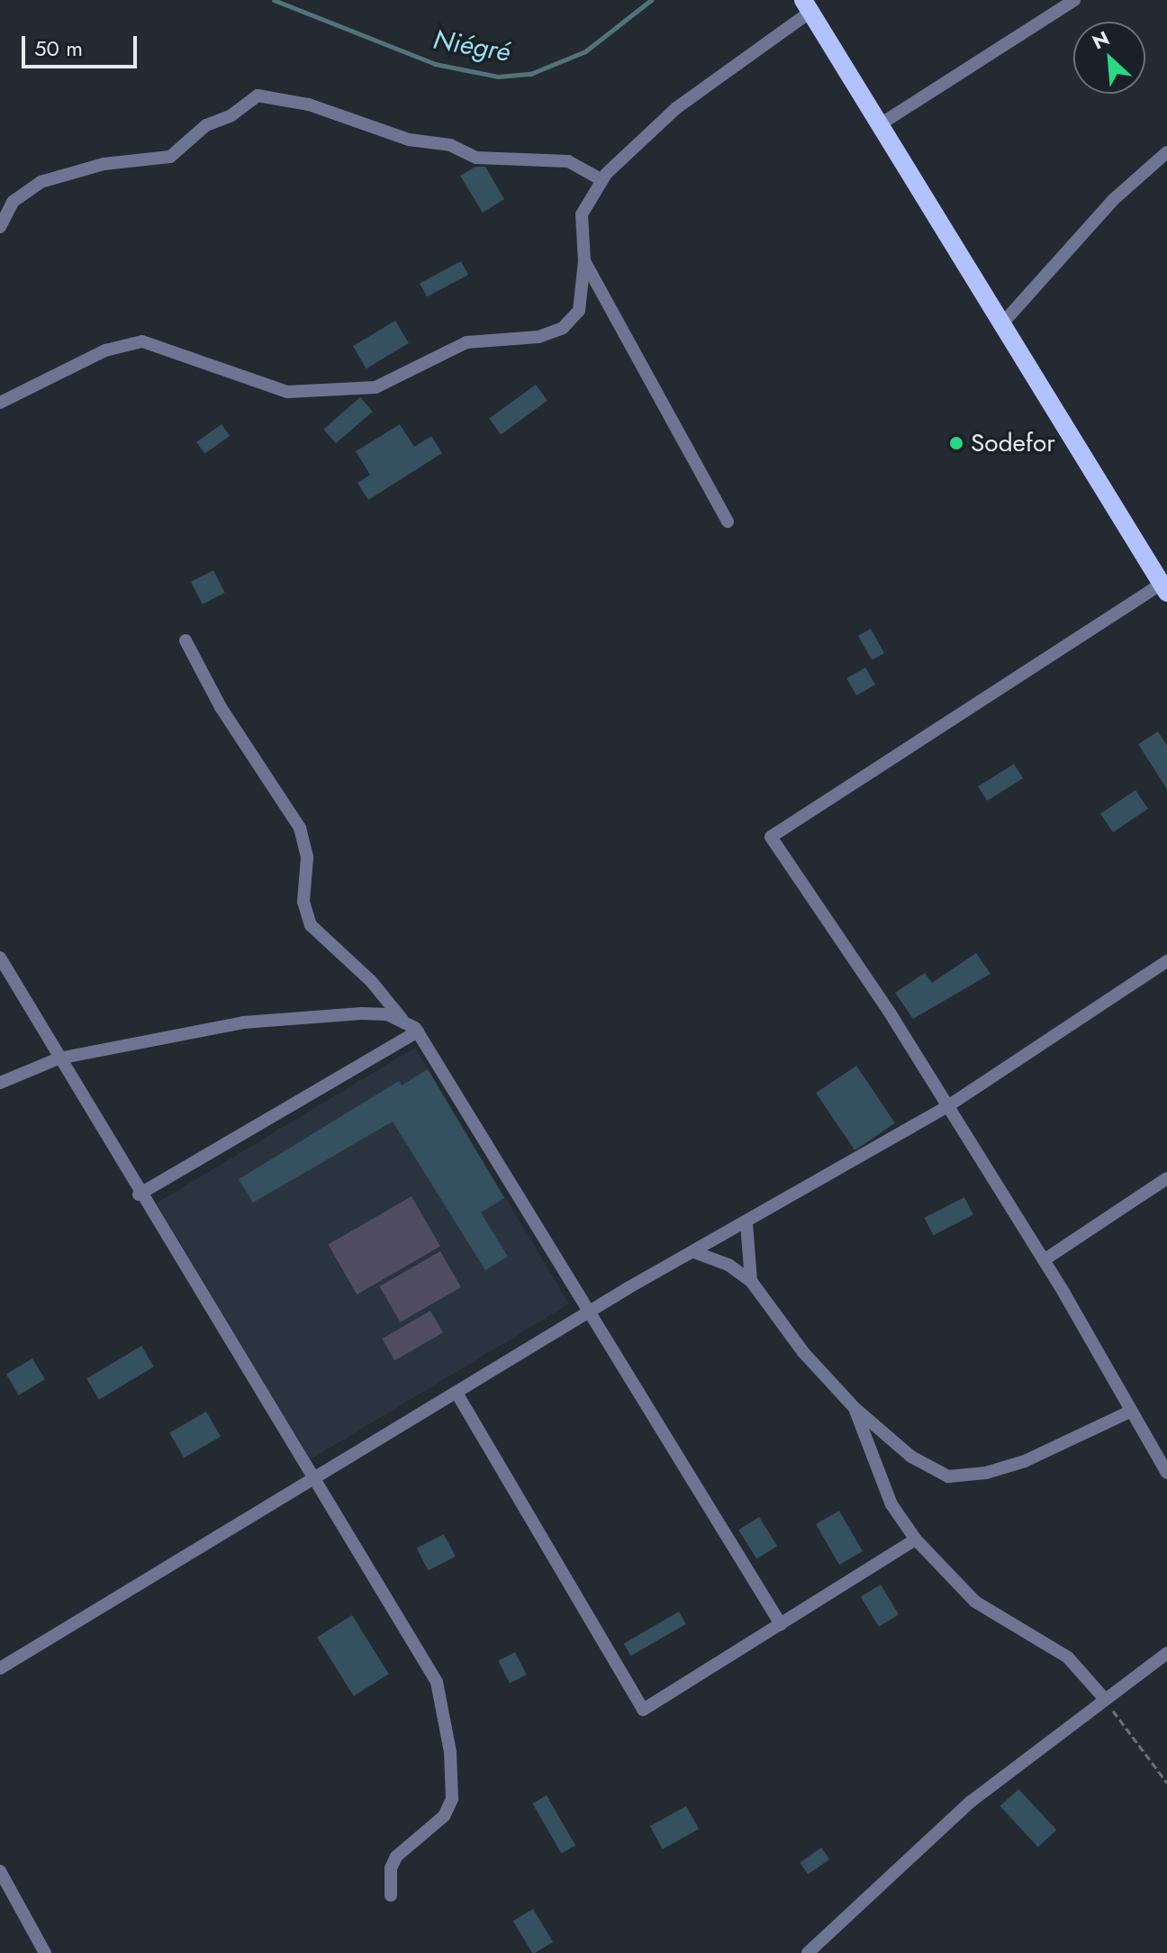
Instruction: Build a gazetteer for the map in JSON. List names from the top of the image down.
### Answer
{
  "water": ["Niégré"],
  "places": ["Sodefor"],
  "scale_bar": "50 m",
  "north": "top left"
}
